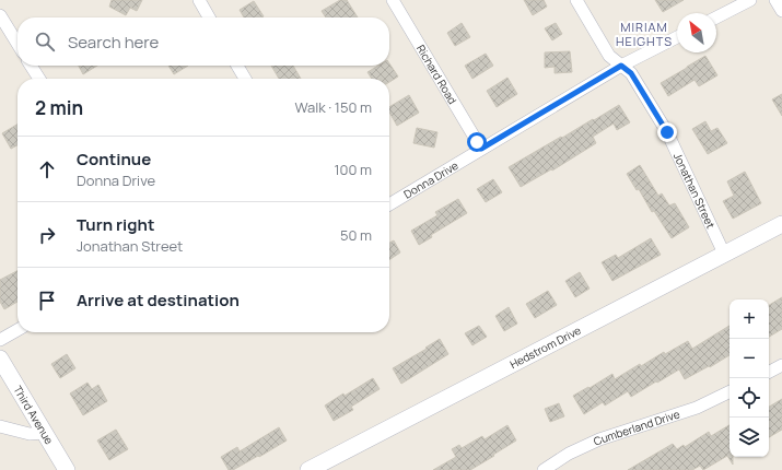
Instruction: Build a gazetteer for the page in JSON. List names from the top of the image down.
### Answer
{
  "streets": {
    "street": [
      "Richard Road",
      "Donna Drive",
      "Jonathan Street",
      "Hedstrom Drive",
      "Third Avenue",
      "Cumberland Drive"
    ]
  },
  "crossings": [
    ["Richard Road", "Donna Drive"],
    ["Donna Drive", "Jonathan Street"],
    ["Jonathan Street", "Hedstrom Drive"]
  ],
  "districts": ["MIRIAM HEIGHTS"],
  "north": "top left",
  "page": {
    "search": "Search here",
    "heading": ["2 min", "Walk · 150 m"],
    "list": [
      ["Continue", "Donna Drive", "100 m"],
      ["Turn right", "Jonathan Street", "50 m"],
      "Arrive at destination"
    ],
    "map_buttons": ["+", "−"]
  }
}
